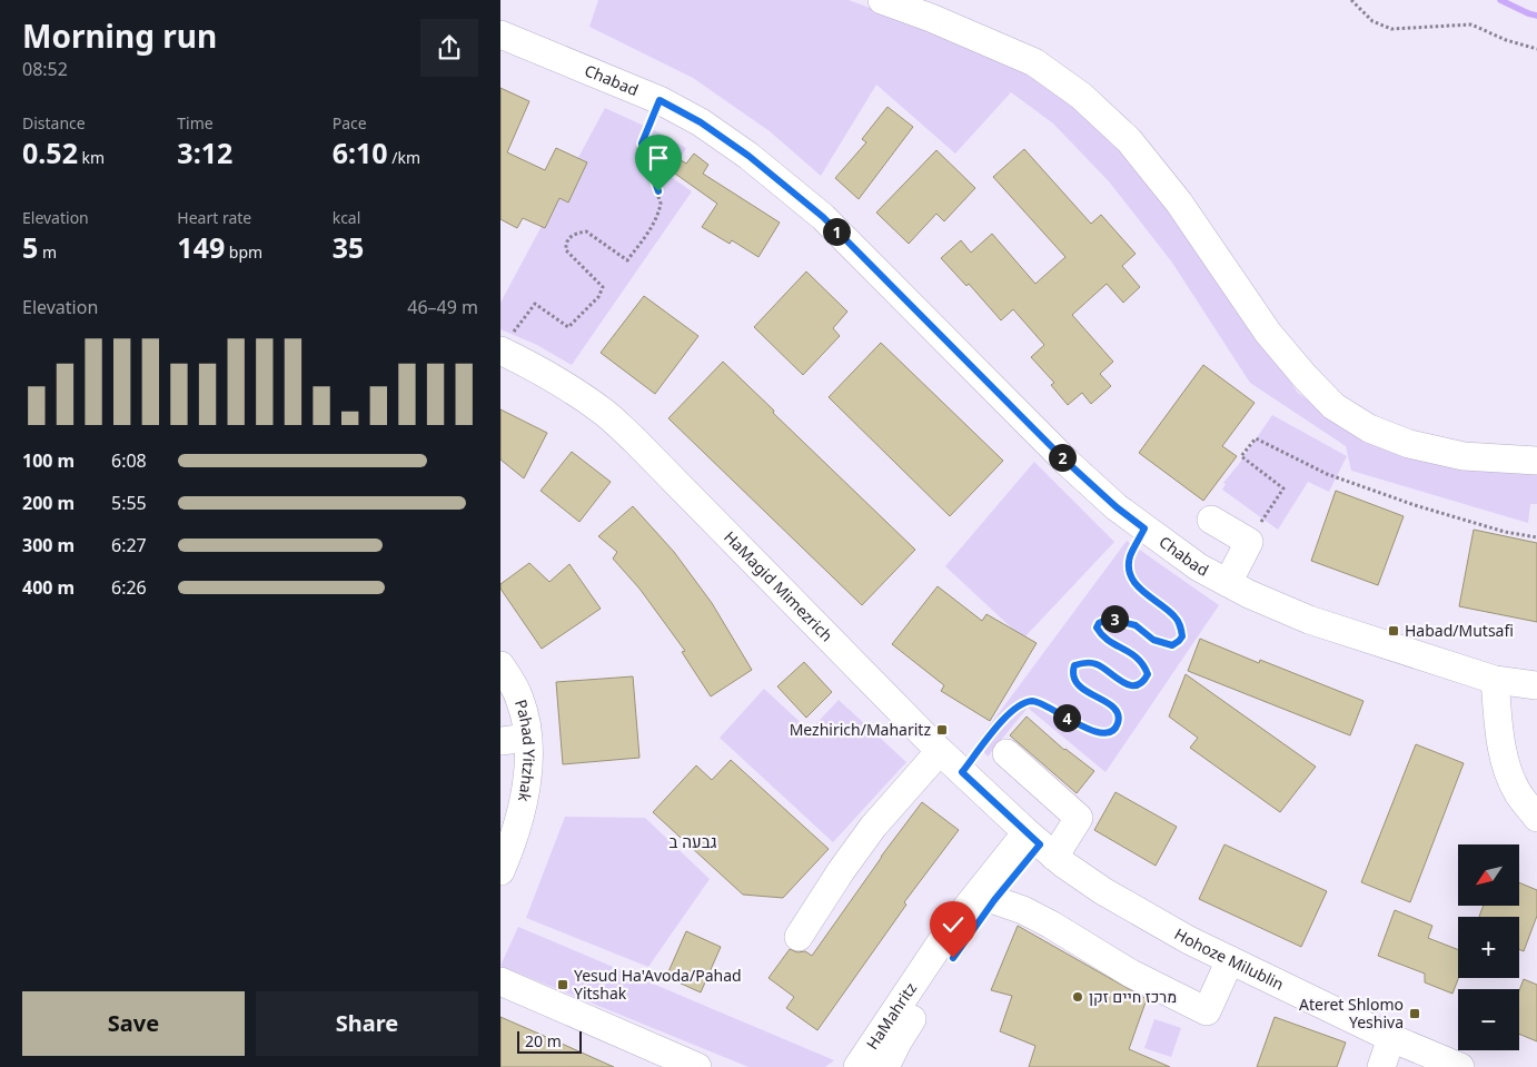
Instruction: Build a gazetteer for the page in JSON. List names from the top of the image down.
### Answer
{
  "streets": {
    "street": [
      "Chabad",
      "HaMagid Mimezrich",
      "Pahad Yitzhak",
      "Hohoze Milublin",
      "HaMahritz"
    ]
  },
  "crossings": [
    ["HaMagid Mimezrich", "Hohoze Milublin"],
    ["HaMagid Mimezrich", "HaMahritz"],
    ["Hohoze Milublin", "HaMahritz"]
  ],
  "districts": ["גבעה ב"],
  "places": {
    "transit": [
      "Habad/Mutsafi",
      "Mezhirich/Maharitz",
      "Yesud Ha'Avoda/Pahad Yitshak",
      "Ateret Shlomo Yeshiva"
    ],
    "other": ["מרכז חיים זקן"]
  },
  "scale_bar": "20 m",
  "north": "bottom left",
  "page": {
    "heading": ["Morning run", "08:52"],
    "stats": [
      ["Distance", "0.52 km"],
      ["Time", "3:12"],
      ["Pace", "6:10 /km"],
      ["Elevation", "5 m"],
      ["Heart rate", "149 bpm"],
      ["kcal", "35"]
    ],
    "pins": [
      "1",
      "2",
      "3",
      "4"
    ],
    "chart": ["Elevation", "46–49 m"],
    "list": [
      {
        "name": "100 m",
        "note": "6:08"
      },
      {
        "name": "200 m",
        "note": "5:55"
      },
      {
        "name": "300 m",
        "note": "6:27"
      },
      {
        "name": "400 m",
        "note": "6:26"
      }
    ],
    "map_buttons": ["+", "−"],
    "buttons": ["Save", "Share"],
    "scale": "20 m"
  }
}
